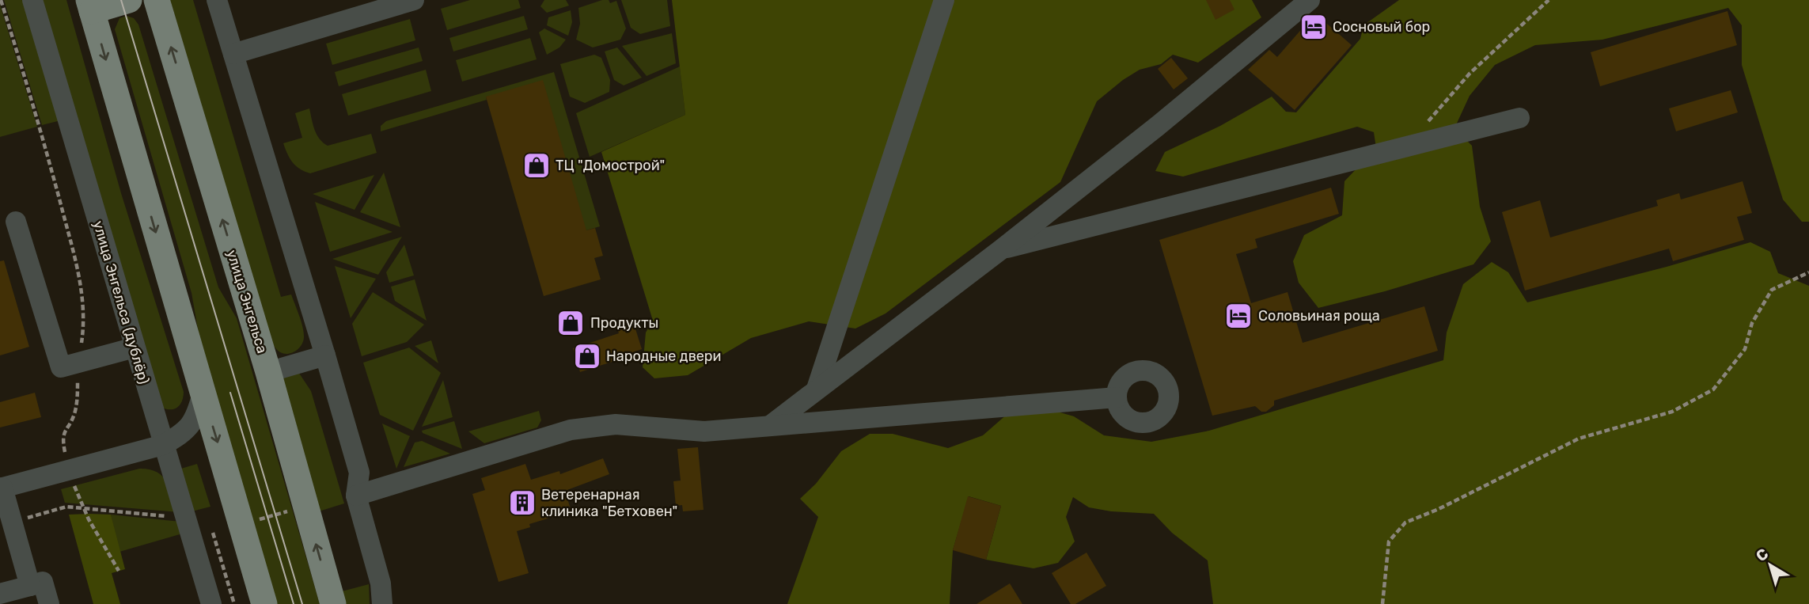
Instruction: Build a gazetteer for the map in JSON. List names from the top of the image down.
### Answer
{
  "streets": {
    "main road": ["улица Энгельса"],
    "street": ["улица Энгельса (дублёр)"]
  },
  "places": {
    "hotel": ["Сосновый бор", "Соловьиная роща"],
    "shop": ["ТЦ \"Домострой\"", "Продукты", "Народные двери"],
    "building": ["Ветеренарная клиника \"Бетховен\""]
  },
  "north": "top left"
}
